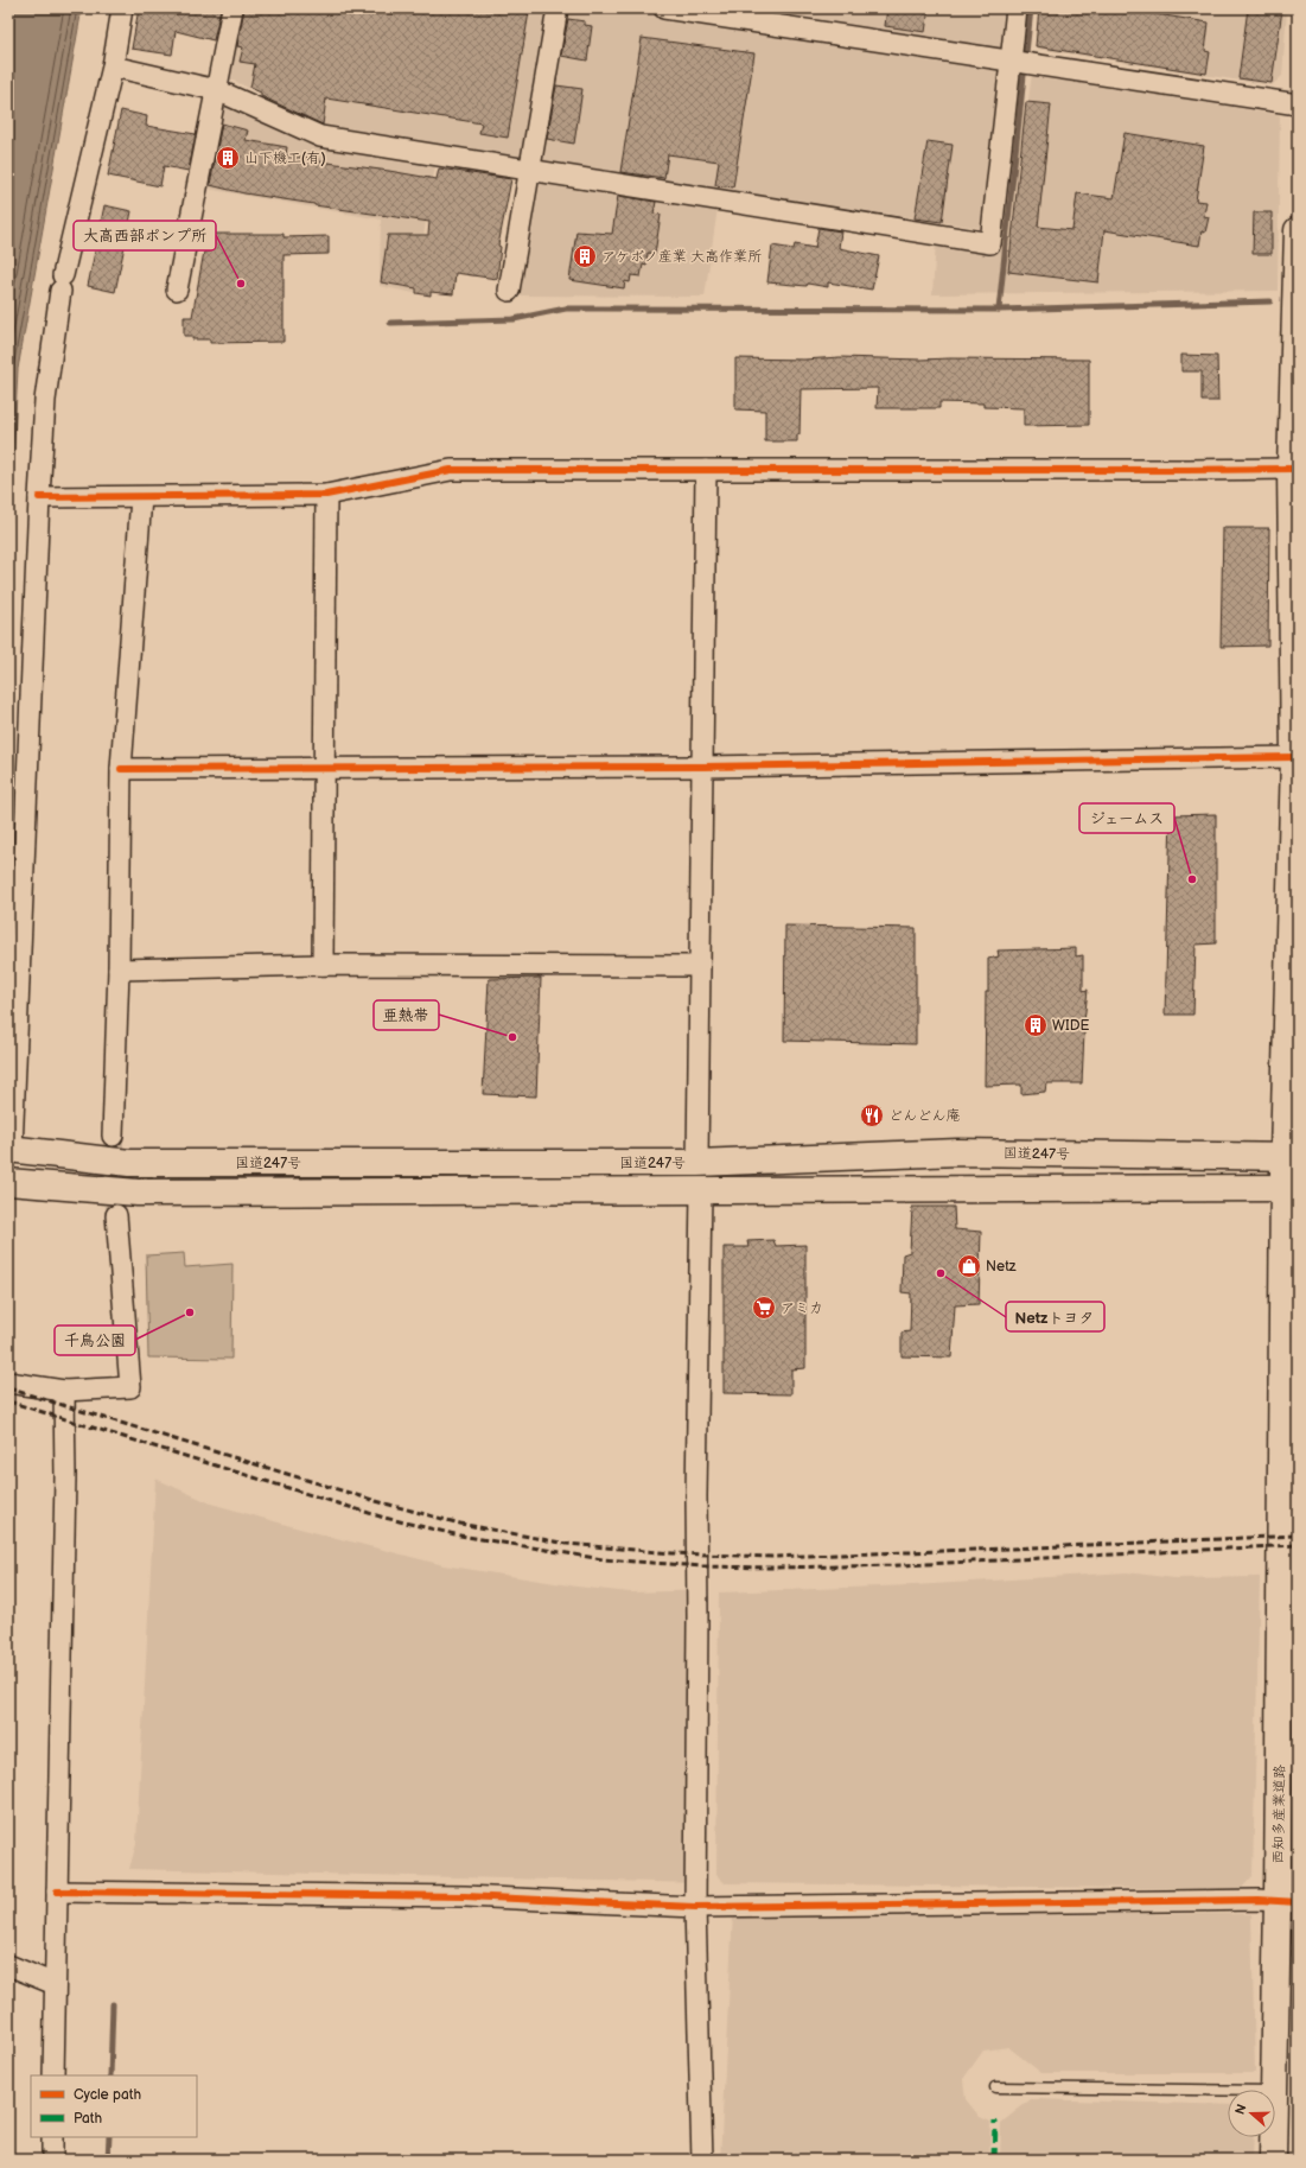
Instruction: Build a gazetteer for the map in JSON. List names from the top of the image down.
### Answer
{
  "streets": {
    "main road": ["国道247号", "西知多産業道路"]
  },
  "crossings": [
    ["国道247号", "西知多産業道路"]
  ],
  "places": {
    "building": ["山下機工(有)", "アケボノ産業 大高作業所", "WIDE"],
    "other": [
      "大高西部ポンプ所",
      "ジェームス",
      "亜熱帯",
      "Netzトヨタ",
      "千鳥公園"
    ],
    "restaurant": ["どんどん庵"],
    "shop": ["Netz"],
    "supermarket": ["アミカ"]
  },
  "legend": ["Cycle path", "Path"],
  "north": "left"
}
